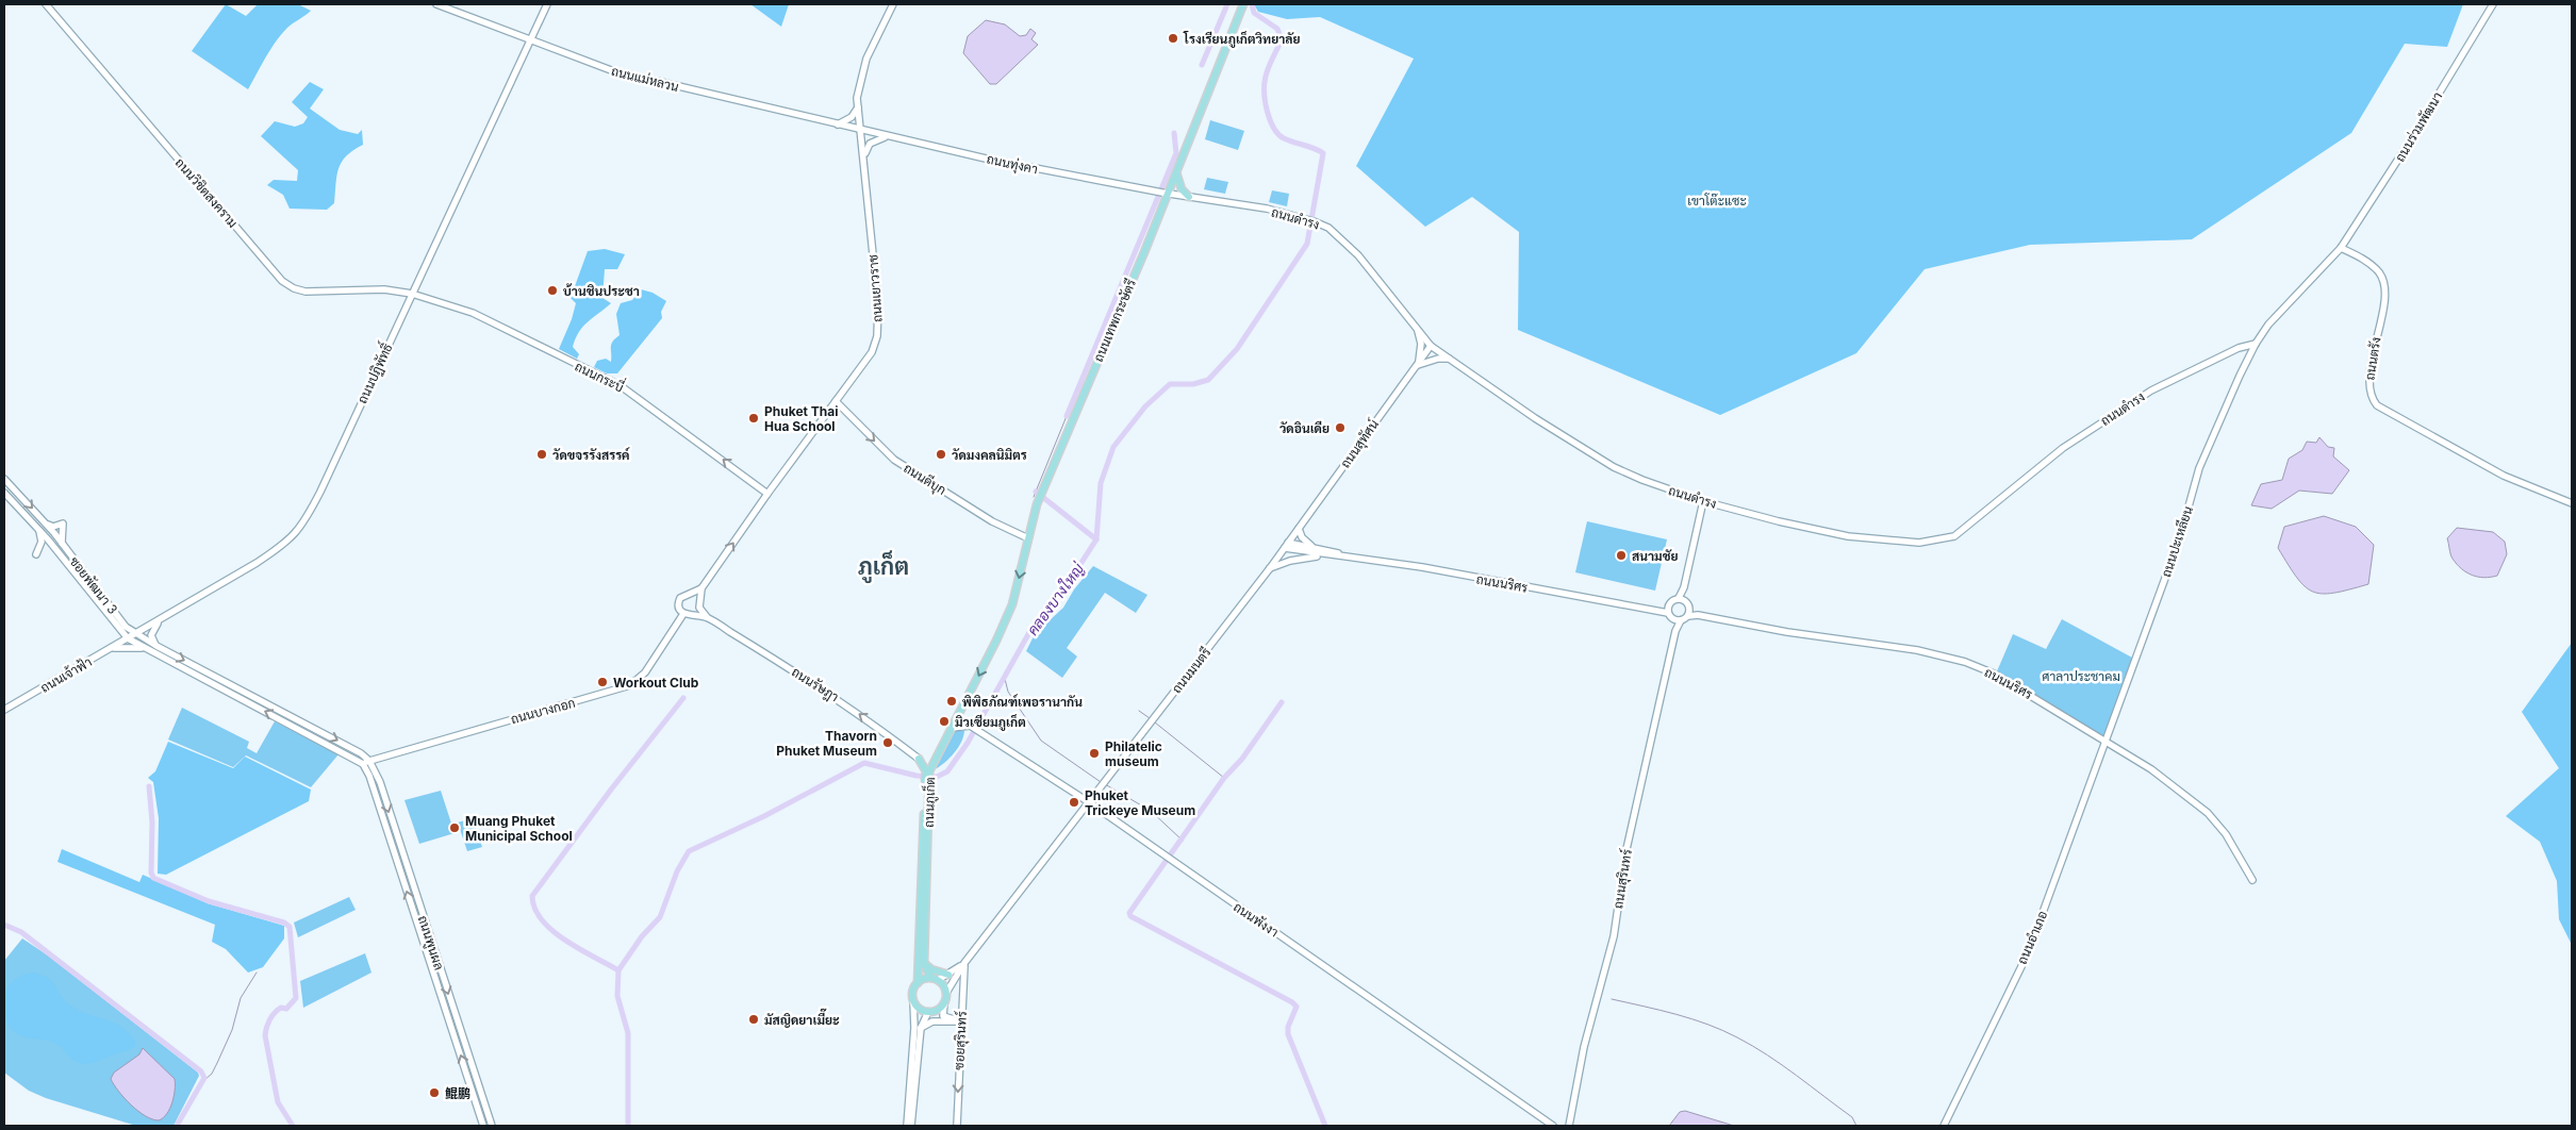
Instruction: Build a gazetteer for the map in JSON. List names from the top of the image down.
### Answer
{
  "streets": {
    "main road": ["ถนนเทพกระษัตรี", "ถนนรัษฎา", "ถนนภูเก็ต"],
    "street": [
      "ถนนแม่หลวน",
      "ถนนร่วมพัฒนา",
      "ถนนทุ่งคา",
      "ถนนวิชิตสงคราม",
      "ถนนดำรง",
      "ถนนเยาวราช",
      "ถนนตรัง",
      "ถนนปฏิพัทธิ์",
      "ถนนกระบี่",
      "ถนนสุทัศน์",
      "ถนนดีบุก",
      "ถนนปะเหลียน",
      "ถนนนริศร",
      "ซอยพัฒนา 3",
      "ถนนมนตรี",
      "ถนนเจ้าฟ้า",
      "ถนนบางกอก",
      "ถนนสุรินทร์",
      "ถนนพังงา",
      "ถนนอำเภอ",
      "ถนนพูนผล",
      "ซอยสุรินทร์"
    ]
  },
  "crossings": [
    ["ถนนแม่หลวน", "ถนนทุ่งคา"],
    ["ถนนแม่หลวน", "ถนนเยาวราช"],
    ["ถนนแม่หลวน", "ถนนปฏิพัทธิ์"],
    ["ถนนร่วมพัฒนา", "ถนนตรัง"],
    ["ถนนทุ่งคา", "ถนนดำรง"],
    ["ถนนทุ่งคา", "ถนนเยาวราช"],
    ["ถนนทุ่งคา", "ถนนเทพกระษัตรี"],
    ["ถนนวิชิตสงคราม", "ถนนปฏิพัทธิ์"],
    ["ถนนวิชิตสงคราม", "ถนนกระบี่"],
    ["ถนนดำรง", "ถนนเทพกระษัตรี"],
    ["ถนนดำรง", "ถนนสุทัศน์"],
    ["ถนนดำรง", "ถนนปะเหลียน"],
    ["ถนนเยาวราช", "ถนนกระบี่"],
    ["ถนนเยาวราช", "ถนนดีบุก"],
    ["ถนนเยาวราช", "ถนนบางกอก"],
    ["ถนนเทพกระษัตรี", "ถนนดีบุก"],
    ["ถนนเทพกระษัตรี", "ถนนภูเก็ต"],
    ["ถนนปฏิพัทธิ์", "ถนนกระบี่"],
    ["ถนนปฏิพัทธิ์", "ซอยพัฒนา 3"],
    ["ถนนปฏิพัทธิ์", "ถนนเจ้าฟ้า"],
    ["ถนนสุทัศน์", "ถนนนริศร"],
    ["ถนนสุทัศน์", "ถนนมนตรี"],
    ["ถนนปะเหลียน", "ถนนนริศร"],
    ["ถนนปะเหลียน", "ถนนอำเภอ"],
    ["ถนนนริศร", "ถนนมนตรี"],
    ["ถนนนริศร", "ถนนอำเภอ"],
    ["ซอยพัฒนา 3", "ถนนเจ้าฟ้า"],
    ["ถนนมนตรี", "ถนนภูเก็ต"],
    ["ถนนมนตรี", "ถนนพังงา"],
    ["ถนนมนตรี", "ซอยสุรินทร์"],
    ["ถนนรัษฎา", "ถนนภูเก็ต"],
    ["ถนนบางกอก", "ถนนพูนผล"],
    ["ถนนภูเก็ต", "ถนนพังงา"]
  ],
  "one_way": ["ถนนกระบี่", "ถนนดีบุก", "ถนนรัษฎา"],
  "districts": ["ภูเก็ต"],
  "water": ["คลองบางใหญ่"],
  "parks": ["เขาโต๊ะแซะ", "ศาลาประชาคม"],
  "places": [
    "โรงเรียนภูเก็ตวิทยาลัย",
    "บ้านชินประชา",
    "Phuket Thai Hua School",
    "วัดอินเดีย",
    "วัดขจรรังสรรค์",
    "วัดมงคลนิมิตร",
    "สนามชัย",
    "Workout Club",
    "พิพิธภัณฑ์เพอรานากัน",
    "มิวเซียมภูเก็ต",
    "Thavorn Phuket Museum",
    "Philatelic museum",
    "Phuket Trickeye Museum",
    "Muang Phuket Municipal School",
    "มัสญิดยาเมี๊ยะ",
    "鲲鹏"
  ]
}
